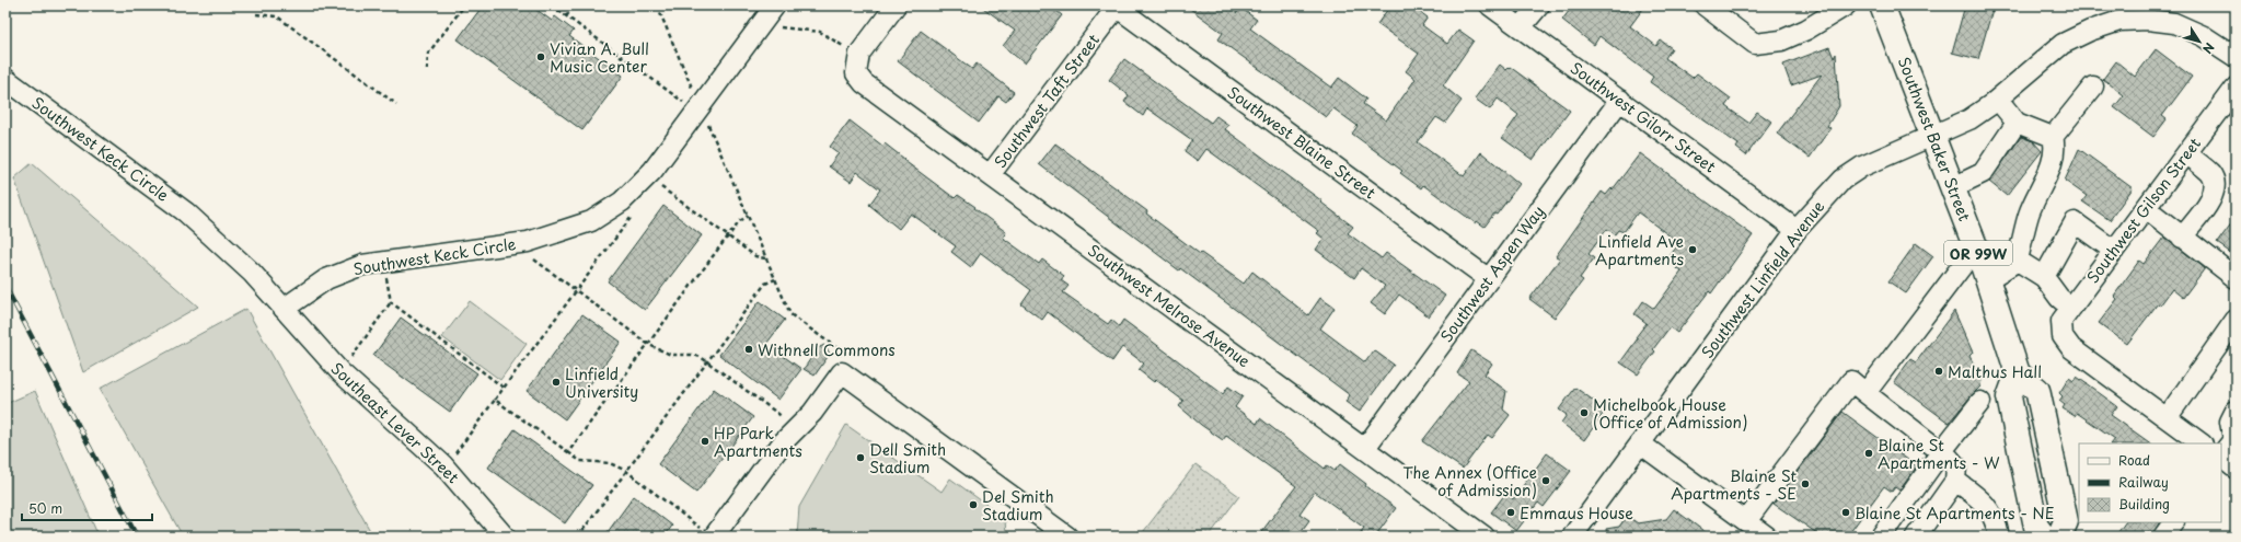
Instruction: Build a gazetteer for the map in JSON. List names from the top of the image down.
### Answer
{
  "streets": {
    "highway": ["Southwest Baker Street", "OR 99W"],
    "street": [
      "Southwest Taft Street",
      "Southwest Gilorr Street",
      "Southwest Blaine Street",
      "Southwest Keck Circle",
      "Southwest Gilson Street",
      "Southwest Aspen Way",
      "Southwest Linfield Avenue",
      "Southwest Melrose Avenue",
      "Southeast Lever Street"
    ]
  },
  "crossings": [
    ["Southwest Taft Street", "Southwest Blaine Street"],
    ["Southwest Taft Street", "Southwest Melrose Avenue"],
    ["Southwest Gilorr Street", "Southwest Aspen Way"],
    ["Southwest Gilorr Street", "Southwest Linfield Avenue"],
    ["Southwest Baker Street", "Southwest Linfield Avenue"],
    ["Southwest Blaine Street", "Southwest Aspen Way"],
    ["Southwest Keck Circle", "Southeast Lever Street"],
    ["Southwest Aspen Way", "Southwest Melrose Avenue"]
  ],
  "places": [
    "Vivian A. Bull Music Center",
    "Linfield Ave Apartments",
    "Withnell Commons",
    "Malthus Hall",
    "Linfield University",
    "Michelbook House (Office of Admission)",
    "HP Park Apartments",
    "Blaine St Apartments - W",
    "Dell Smith Stadium",
    "The Annex (Office of Admission)",
    "Blaine St Apartments - SE",
    "Del Smith Stadium",
    "Emmaus House",
    "Blaine St Apartments - NE"
  ],
  "legend": ["Road", "Railway", "Building"],
  "scale_bar": "50 m",
  "north": "bottom right"
}
